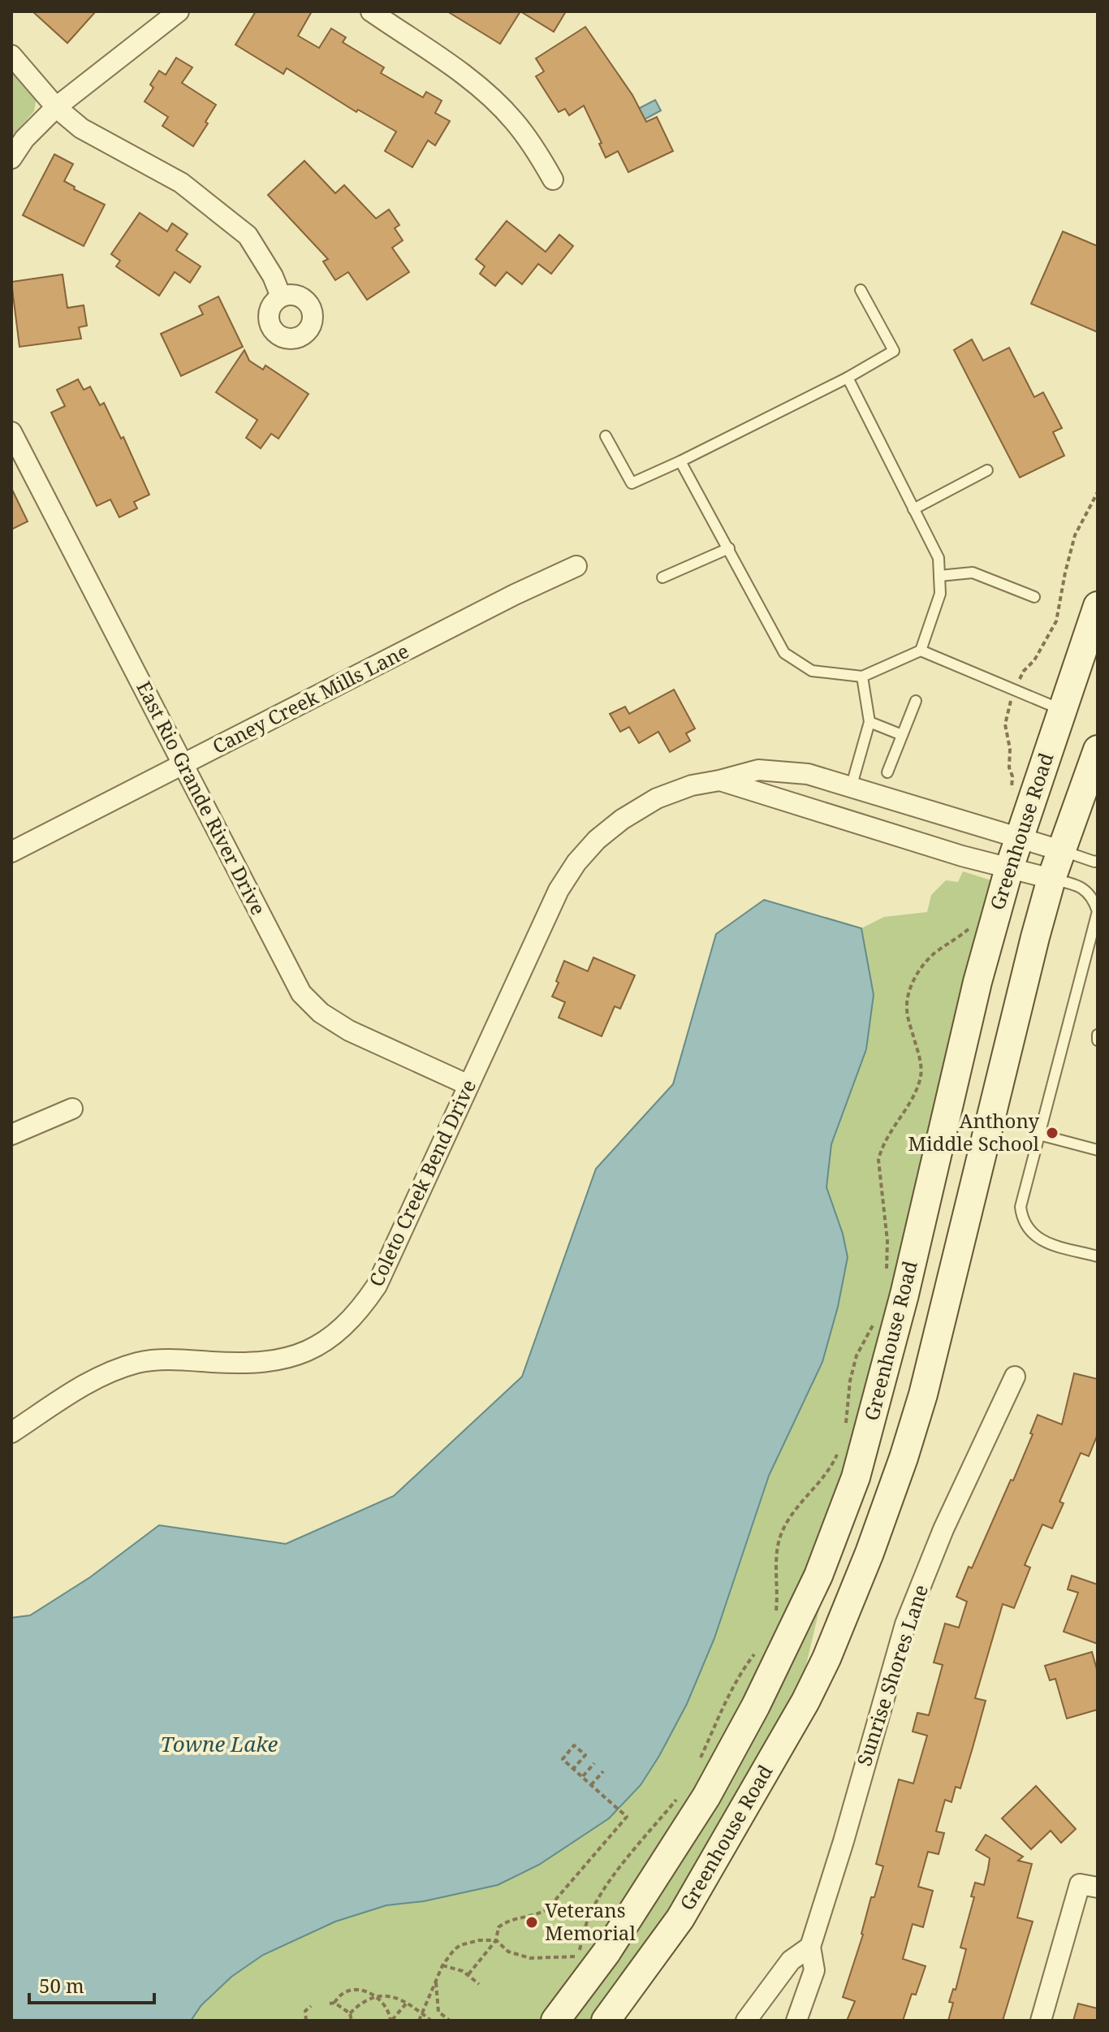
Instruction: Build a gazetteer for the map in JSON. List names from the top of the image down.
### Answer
{
  "streets": {
    "main road": ["Greenhouse Road"],
    "street": [
      "Caney Creek Mills Lane",
      "East Rio Grande River Drive",
      "Coleto Creek Bend Drive",
      "Sunrise Shores Lane"
    ]
  },
  "crossings": [
    ["Caney Creek Mills Lane", "East Rio Grande River Drive"],
    ["East Rio Grande River Drive", "Coleto Creek Bend Drive"],
    ["Greenhouse Road", "Coleto Creek Bend Drive"]
  ],
  "water": ["Towne Lake"],
  "places": ["Anthony Middle School", "Veterans Memorial"],
  "scale_bar": "50 m"
}
